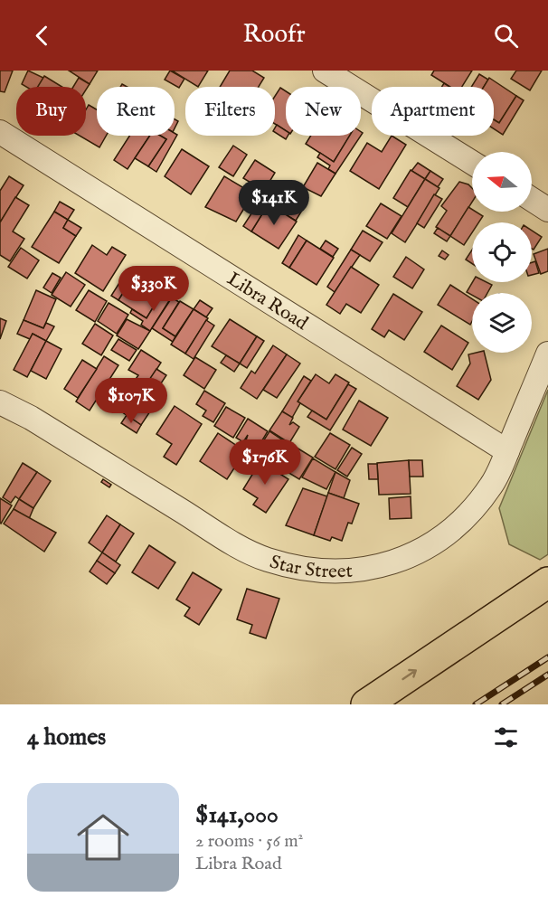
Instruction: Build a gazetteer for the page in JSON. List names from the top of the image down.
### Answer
{
  "streets": {
    "street": ["Libra Road", "Star Street"]
  },
  "crossings": [
    ["Libra Road", "Star Street"]
  ],
  "north": "left",
  "page": {
    "header": "Roofr",
    "chip": [
      "Buy",
      "Rent",
      "Filters",
      "New",
      "Apartment"
    ],
    "price": [
      "$141K",
      "$330K",
      "$107K",
      "$176K"
    ],
    "heading": "4 homes",
    "list": [
      {
        "name": "$141,000",
        "note": "2 rooms · 56 m² · Libra Road"
      }
    ]
  }
}
